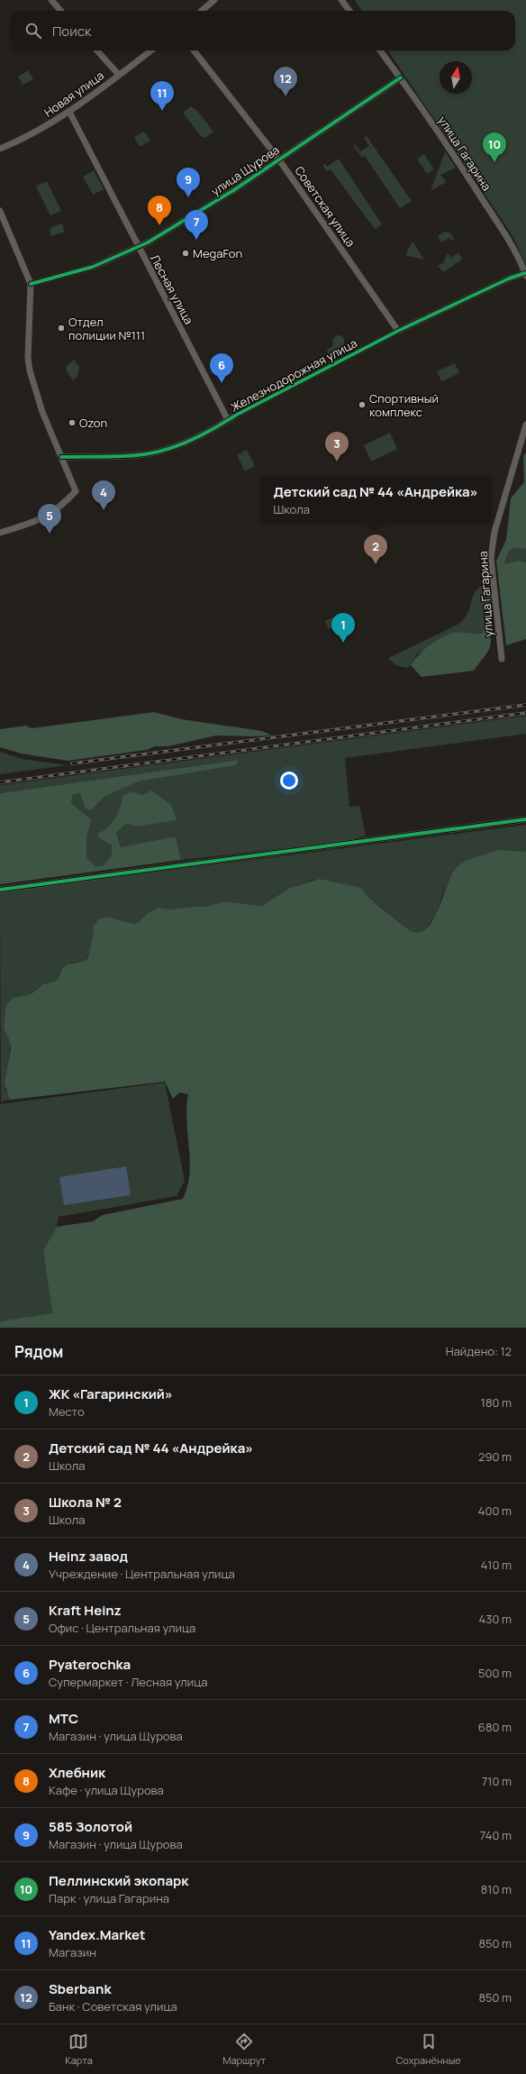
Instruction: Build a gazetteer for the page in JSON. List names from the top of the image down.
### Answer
{
  "streets": {
    "street": [
      "Новая улица",
      "улица Гагарина",
      "улица Щурова",
      "Советская улица",
      "Лесная улица",
      "Железнодорожная улица"
    ]
  },
  "crossings": [
    ["Новая улица", "Лесная улица"],
    ["улица Гагарина", "улица Щурова"],
    ["улица Гагарина", "Железнодорожная улица"],
    ["улица Щурова", "Советская улица"],
    ["улица Щурова", "Лесная улица"],
    ["Советская улица", "Железнодорожная улица"],
    ["Лесная улица", "Железнодорожная улица"]
  ],
  "places": [
    "MegaFon",
    "Отдел полиции №111",
    "Спортивный комплекс",
    "Ozon"
  ],
  "north": "top",
  "page": {
    "search": "Поиск",
    "pins": [
      "12",
      "11",
      "10",
      "9",
      "8",
      "7",
      "6",
      "3",
      "4",
      "5",
      "2",
      "1"
    ],
    "popup": ["Детский сад № 44 «Андрейка»", "Школа"],
    "heading": ["Рядом", "Найдено: 12"],
    "list": [
      {
        "mark": "1",
        "name": "ЖК «Гагаринский»",
        "note": "Место",
        "value": "180 m"
      },
      {
        "mark": "2",
        "name": "Детский сад № 44 «Андрейка»",
        "note": "Школа",
        "value": "290 m"
      },
      {
        "mark": "3",
        "name": "Школа № 2",
        "note": "Школа",
        "value": "400 m"
      },
      {
        "mark": "4",
        "name": "Heinz завод",
        "note": "Учреждение · Центральная улица",
        "value": "410 m"
      },
      {
        "mark": "5",
        "name": "Kraft Heinz",
        "note": "Офис · Центральная улица",
        "value": "430 m"
      },
      {
        "mark": "6",
        "name": "Pyaterochka",
        "note": "Супермаркет · Лесная улица",
        "value": "500 m"
      },
      {
        "mark": "7",
        "name": "МТС",
        "note": "Магазин · улица Щурова",
        "value": "680 m"
      },
      {
        "mark": "8",
        "name": "Хлебник",
        "note": "Кафе · улица Щурова",
        "value": "710 m"
      },
      {
        "mark": "9",
        "name": "585 Золотой",
        "note": "Магазин · улица Щурова",
        "value": "740 m"
      },
      {
        "mark": "10",
        "name": "Пеллинский экопарк",
        "note": "Парк · улица Гагарина",
        "value": "810 m"
      },
      {
        "mark": "11",
        "name": "Yandex.Market",
        "note": "Магазин",
        "value": "850 m"
      },
      {
        "mark": "12",
        "name": "Sberbank",
        "note": "Банк · Советская улица",
        "value": "850 m"
      }
    ],
    "nav": ["Карта", "Маршрут", "Сохранённые"]
  }
}
